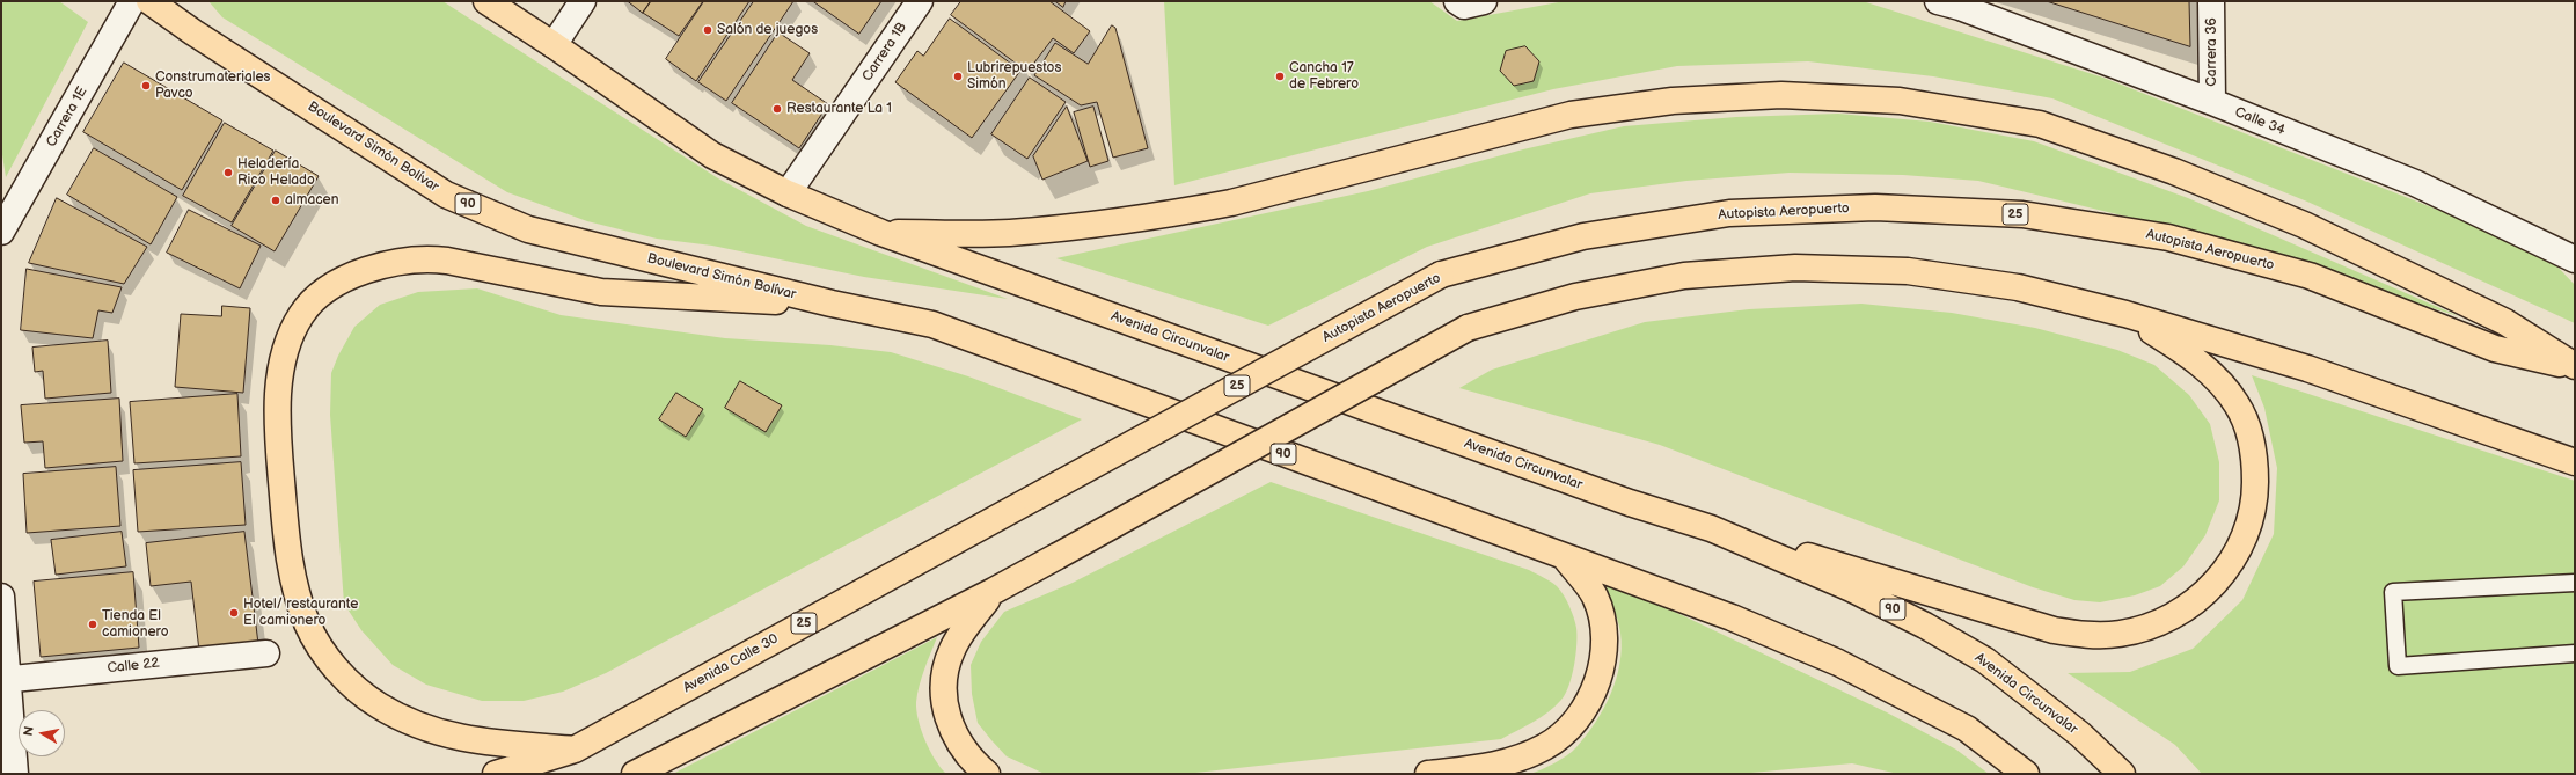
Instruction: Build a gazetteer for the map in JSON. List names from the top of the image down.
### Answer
{
  "streets": {
    "highway": [
      "Boulevard Simón Bolívar",
      "90",
      "Autopista Aeropuerto",
      "25",
      "Avenida Circunvalar",
      "Avenida Calle 30"
    ],
    "street": [
      "Carrera 1B",
      "Carrera 36",
      "Carrera 1E",
      "Calle 34",
      "Calle 22"
    ]
  },
  "crossings": [
    ["Carrera 1B", "90"],
    ["Carrera 36", "Calle 34"],
    ["Boulevard Simón Bolívar", "90"],
    ["90", "Avenida Circunvalar"],
    ["Autopista Aeropuerto", "Avenida Calle 30"]
  ],
  "places": [
    "Salón de juegos",
    "Lubrirepuestos Simón",
    "Cancha 17 de Febrero",
    "Construmateriales Pavco",
    "Restaurante La 1",
    "Heladería Rico Helado",
    "almacen",
    "Hotel/ restaurante El camionero",
    "Tienda El camionero"
  ],
  "north": "left"
}
